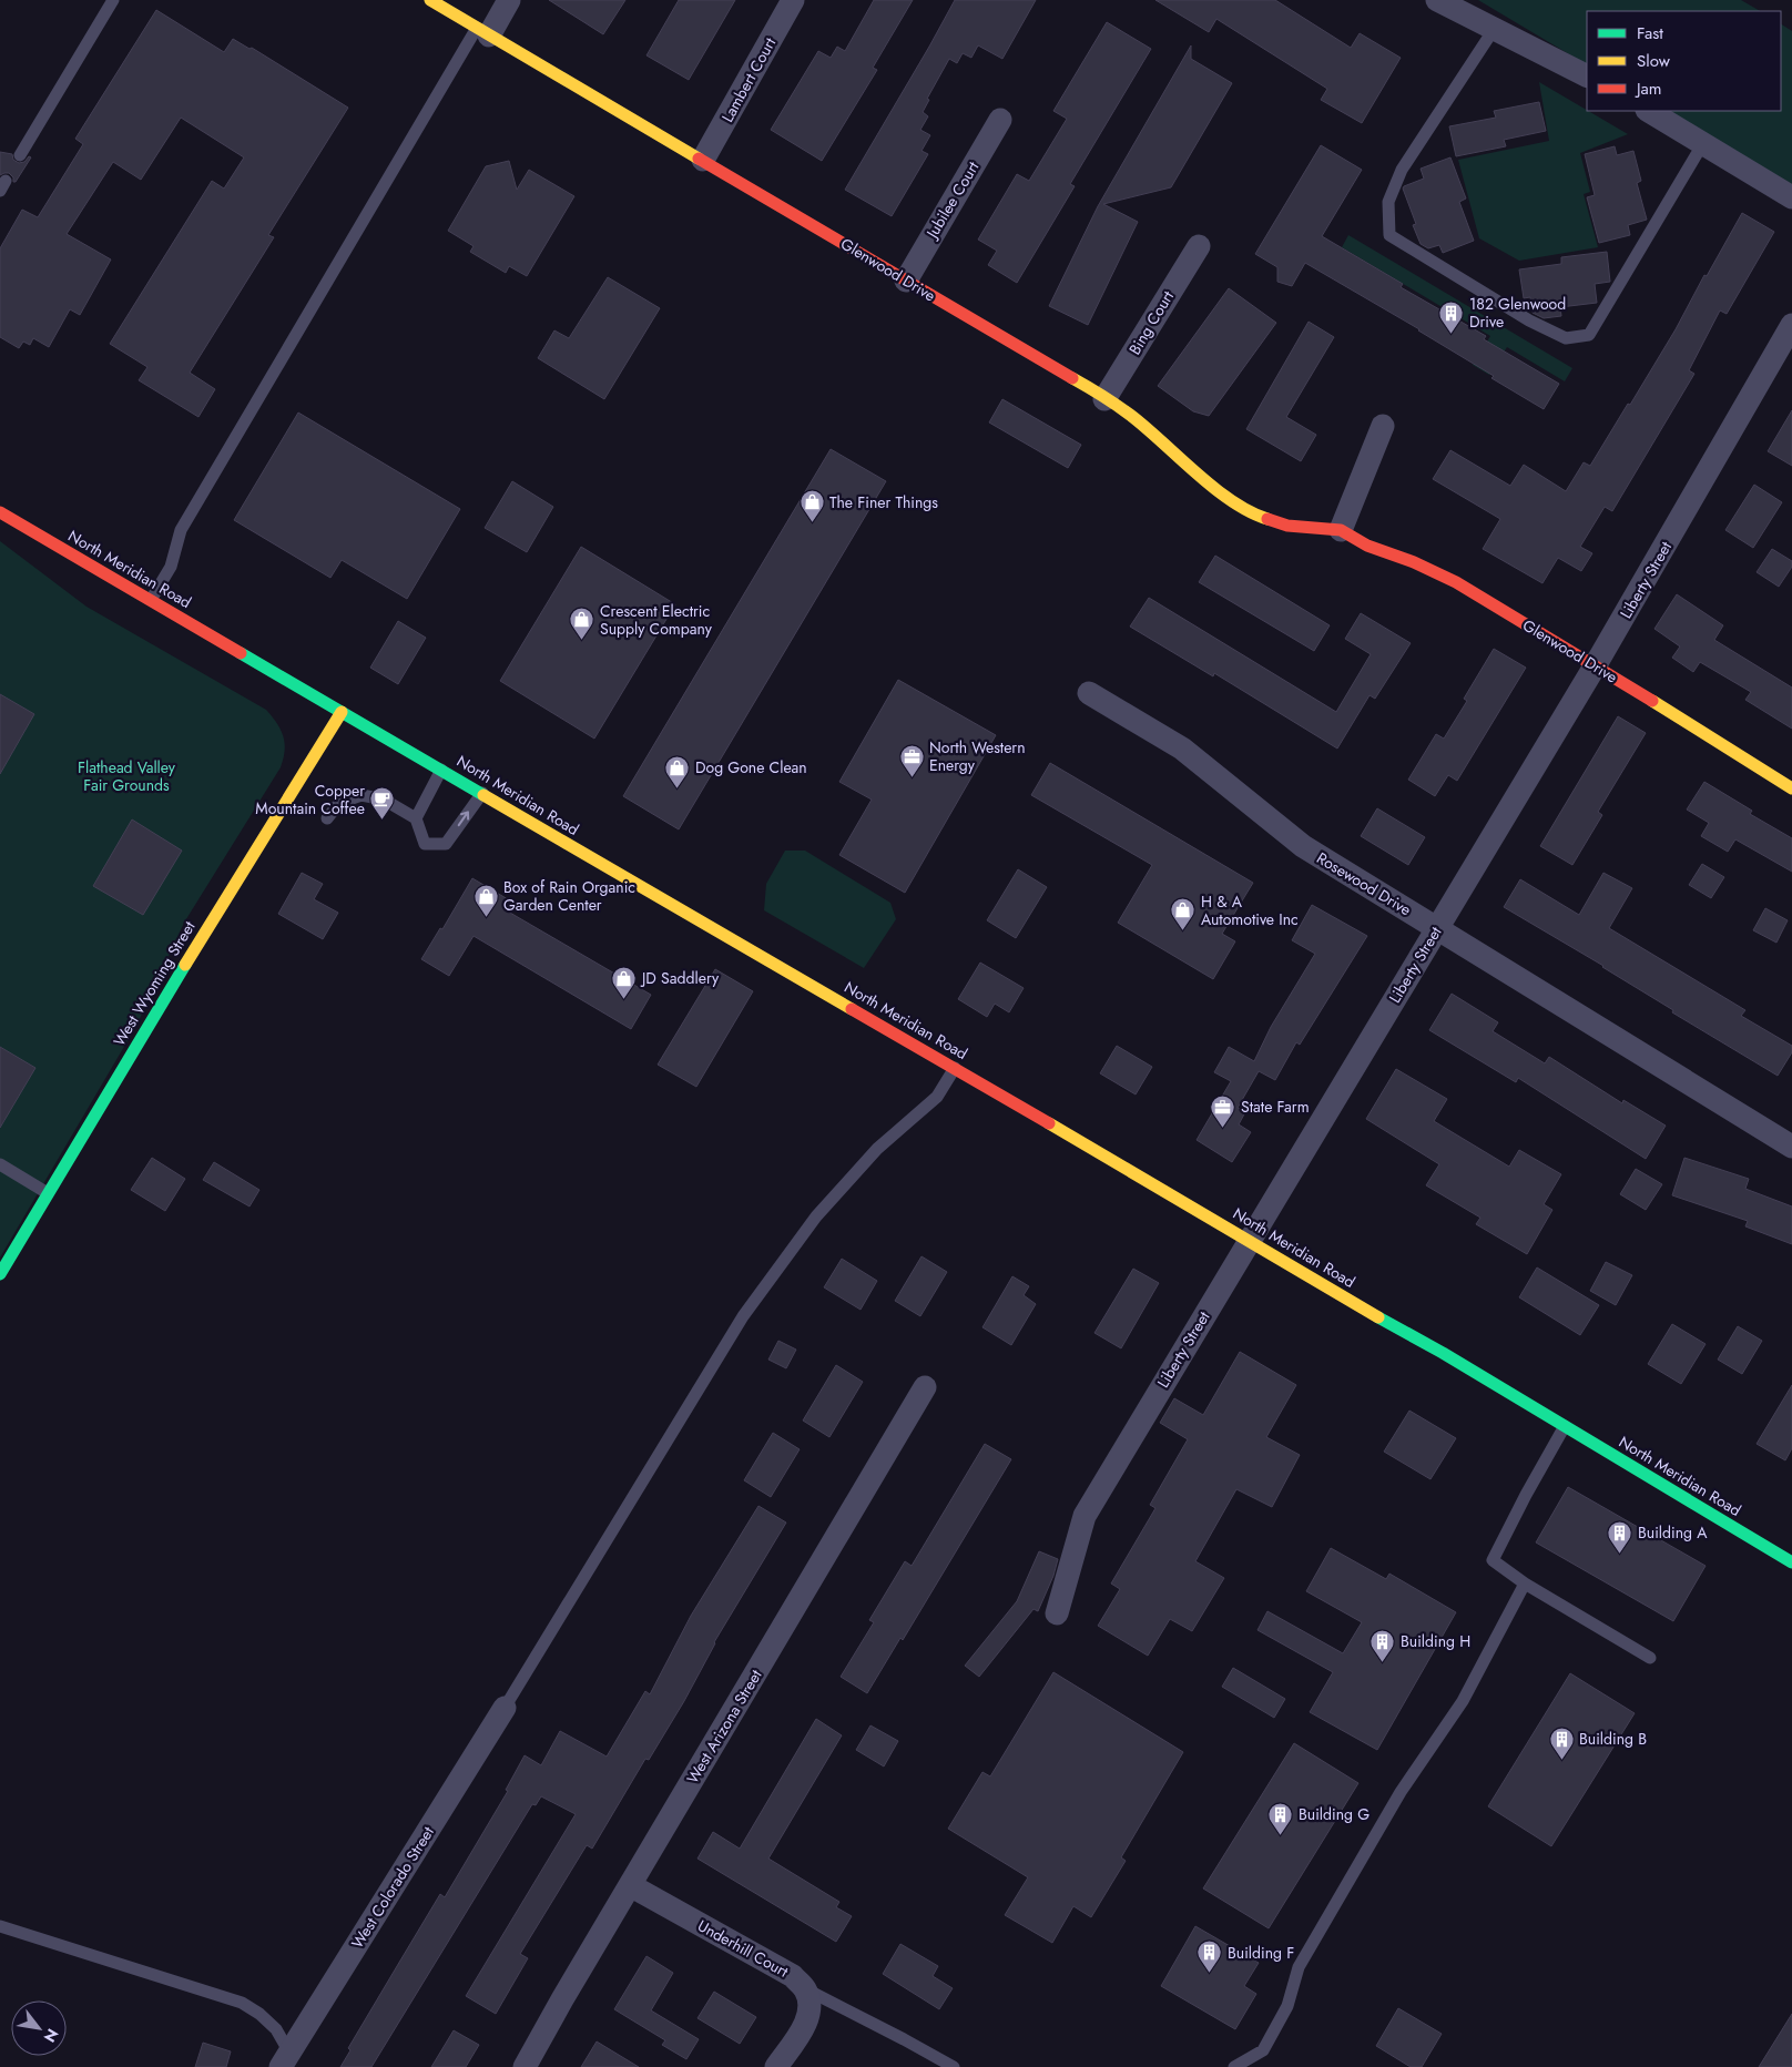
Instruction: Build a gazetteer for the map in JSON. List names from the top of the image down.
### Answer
{
  "streets": {
    "street": [
      "Lambert Court",
      "Jubilee Court",
      "Glenwood Drive",
      "Bing Court",
      "North Meridian Road",
      "Liberty Street",
      "Rosewood Drive",
      "West Wyoming Street",
      "West Arizona Street",
      "West Colorado Street",
      "Underhill Court"
    ]
  },
  "crossings": [
    ["Lambert Court", "Glenwood Drive"],
    ["Jubilee Court", "Glenwood Drive"],
    ["Glenwood Drive", "Bing Court"],
    ["Glenwood Drive", "Liberty Street"],
    ["North Meridian Road", "Liberty Street"],
    ["North Meridian Road", "West Wyoming Street"],
    ["Liberty Street", "Rosewood Drive"],
    ["West Arizona Street", "Underhill Court"]
  ],
  "parks": ["Flathead Valley Fair Grounds"],
  "places": {
    "building": [
      "182 Glenwood Drive",
      "Building A",
      "Building H",
      "Building B",
      "Building G",
      "Building F"
    ],
    "shop": [
      "The Finer Things",
      "Crescent Electric Supply Company",
      "Dog Gone Clean",
      "Box of Rain Organic Garden Center",
      "H & A Automotive Inc",
      "JD Saddlery"
    ],
    "office": ["North Western Energy", "State Farm"],
    "cafe": ["Copper Mountain Coffee"]
  },
  "legend": ["Fast", "Slow", "Jam"],
  "north": "bottom right"
}
